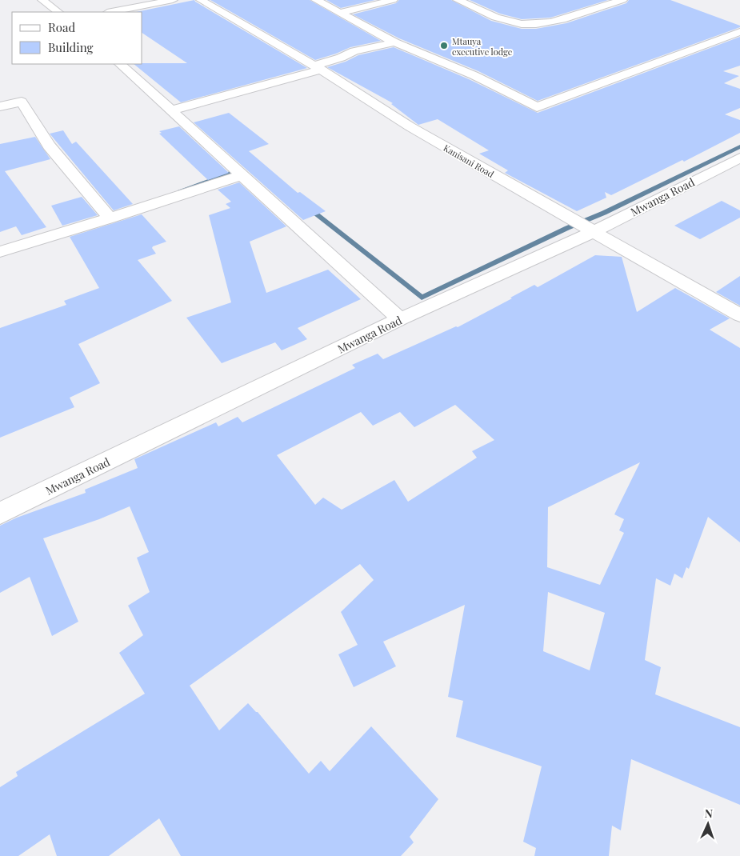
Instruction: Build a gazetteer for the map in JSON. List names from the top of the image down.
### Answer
{
  "streets": {
    "street": ["Kanisani Road", "Mwanga Road"]
  },
  "crossings": [
    ["Kanisani Road", "Mwanga Road"]
  ],
  "places": ["Mtauya executive lodge"],
  "legend": ["Road", "Building"],
  "north": "top"
}
